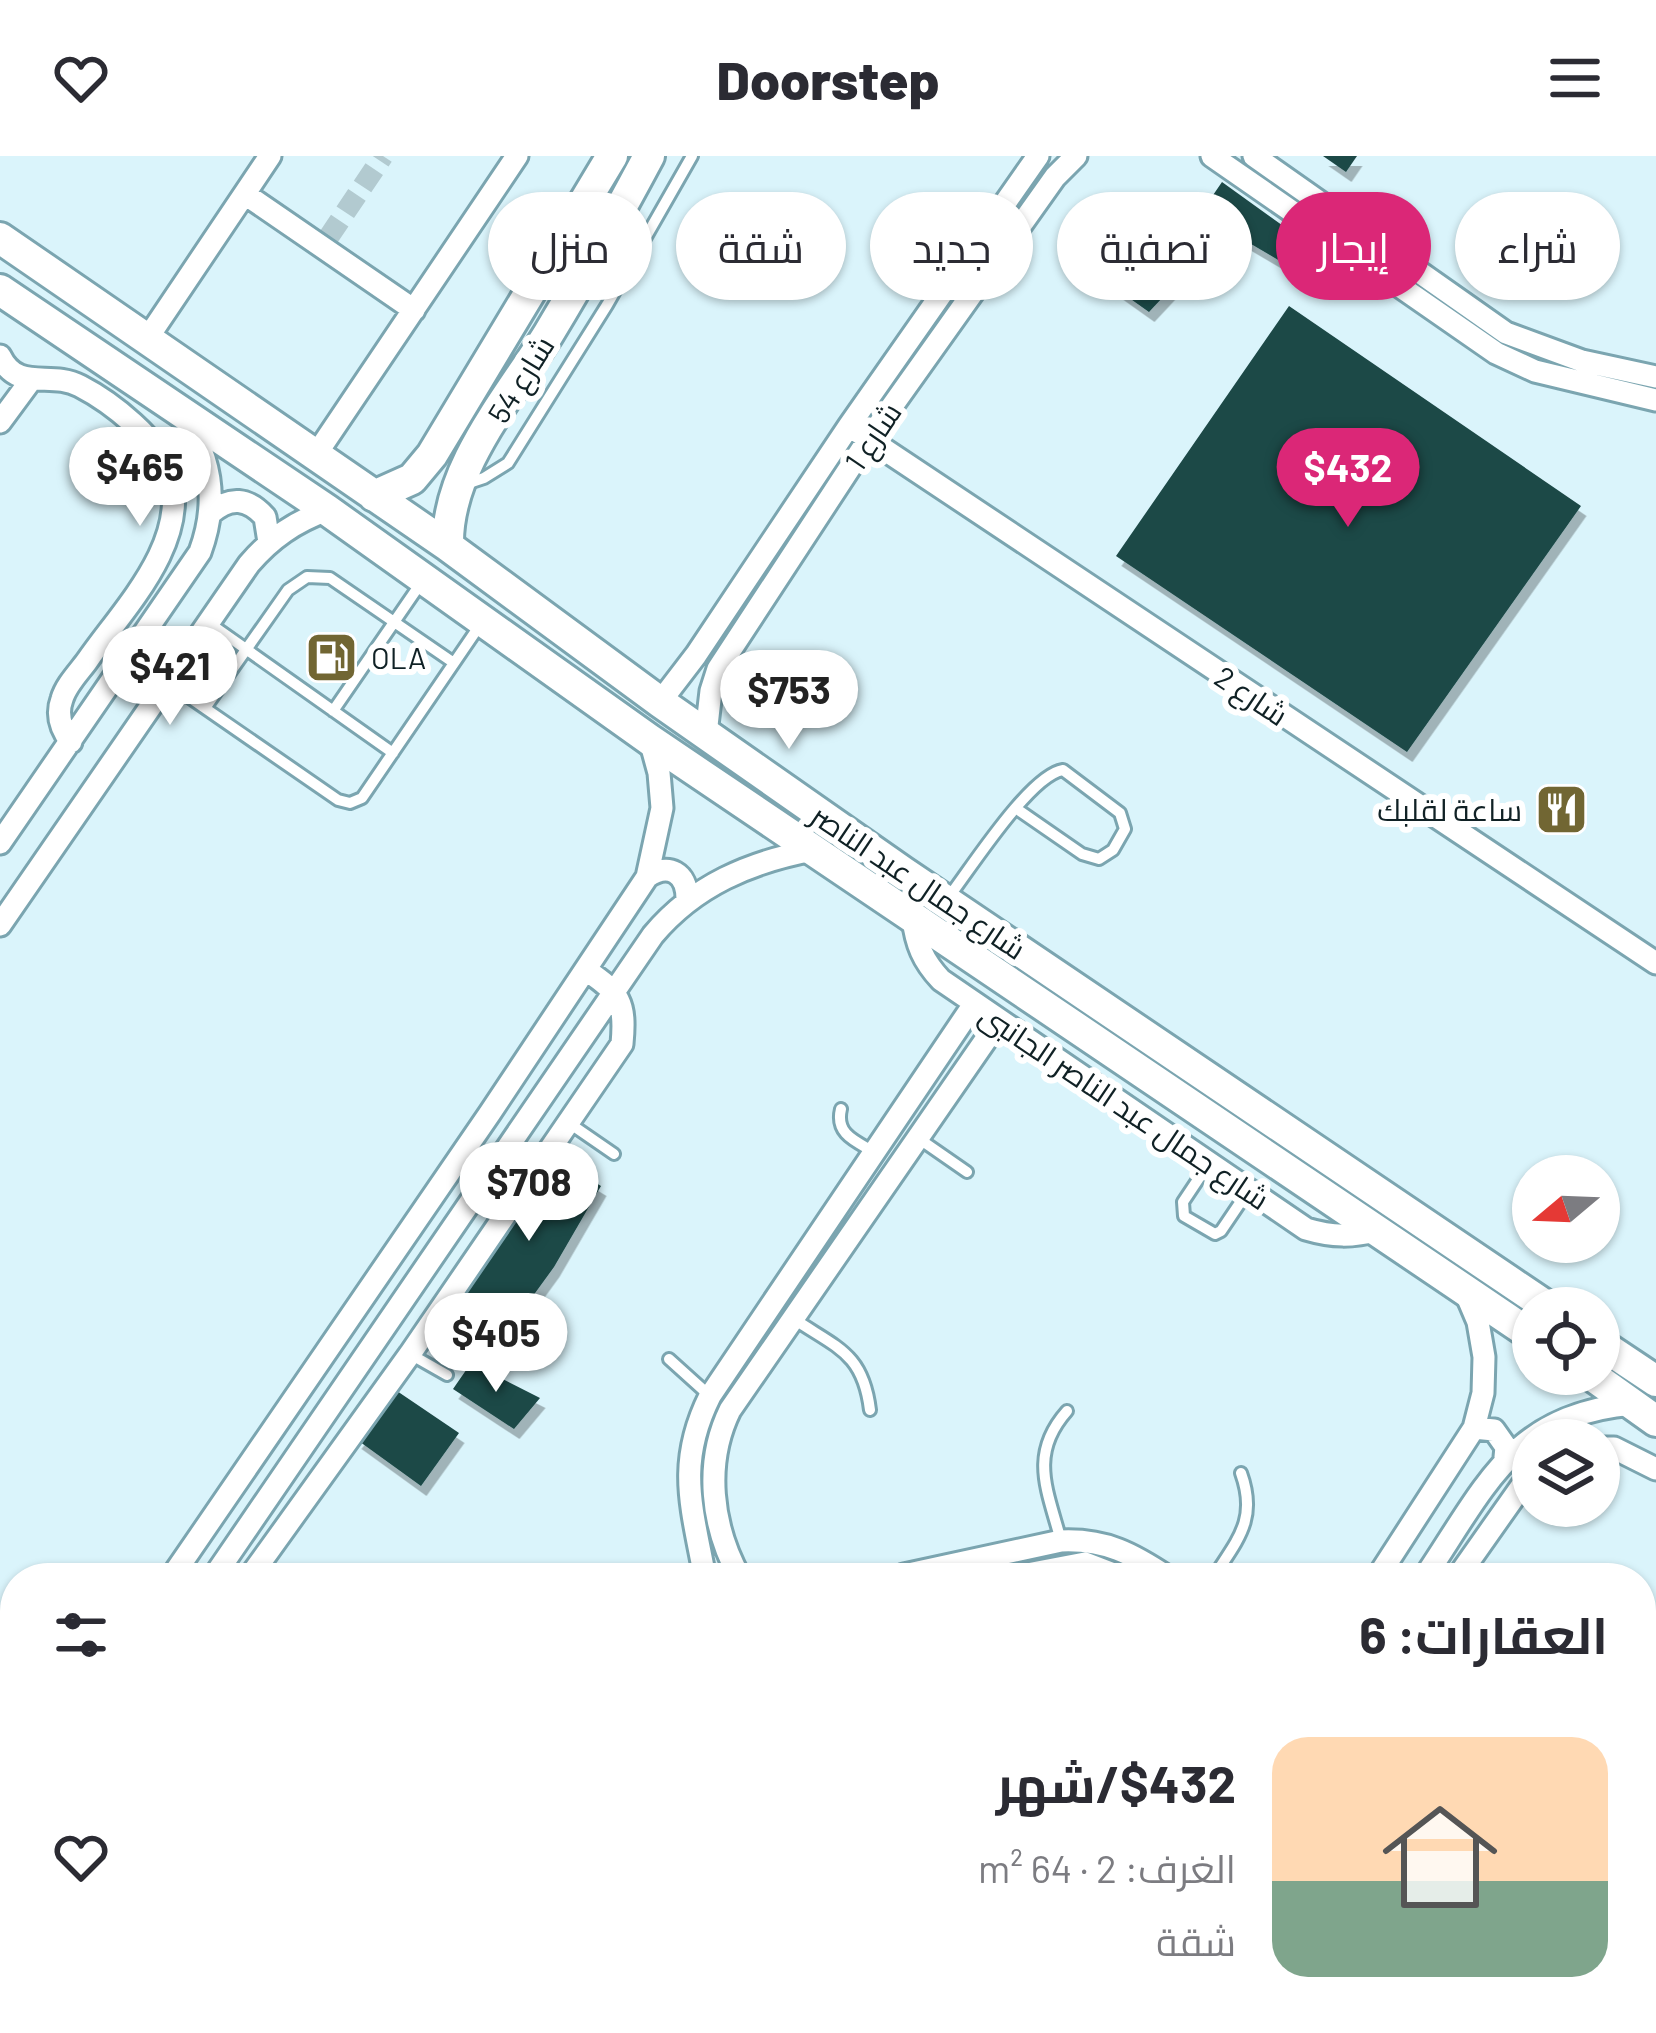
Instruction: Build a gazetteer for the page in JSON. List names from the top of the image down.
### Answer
{
  "streets": {
    "main road": ["شارع 54", "شارع جمال عبد الناصر"],
    "street": ["شارع 1", "شارع 2", "شارع جمال عبد الناصر الجانبى"]
  },
  "crossings": [
    ["شارع 54", "شارع جمال عبد الناصر"],
    ["شارع 1", "شارع 2"],
    ["شارع 1", "شارع جمال عبد الناصر"],
    ["شارع جمال عبد الناصر", "شارع جمال عبد الناصر الجانبى"]
  ],
  "places": {
    "fuel station": ["OLA"],
    "restaurant": ["ساعة لقلبك"]
  },
  "north": "left",
  "page": {
    "header": "Doorstep",
    "chip": [
      "شراء",
      "إيجار",
      "تصفية",
      "جديد",
      "شقة",
      "منزل"
    ],
    "price": [
      "$465",
      "$432",
      "$421",
      "$753",
      "$708",
      "$405"
    ],
    "heading": "العقارات: 6",
    "list": [
      {
        "name": "$432/شهر",
        "note": "الغرف: 2 · 64 m² · شقة"
      }
    ]
  }
}
